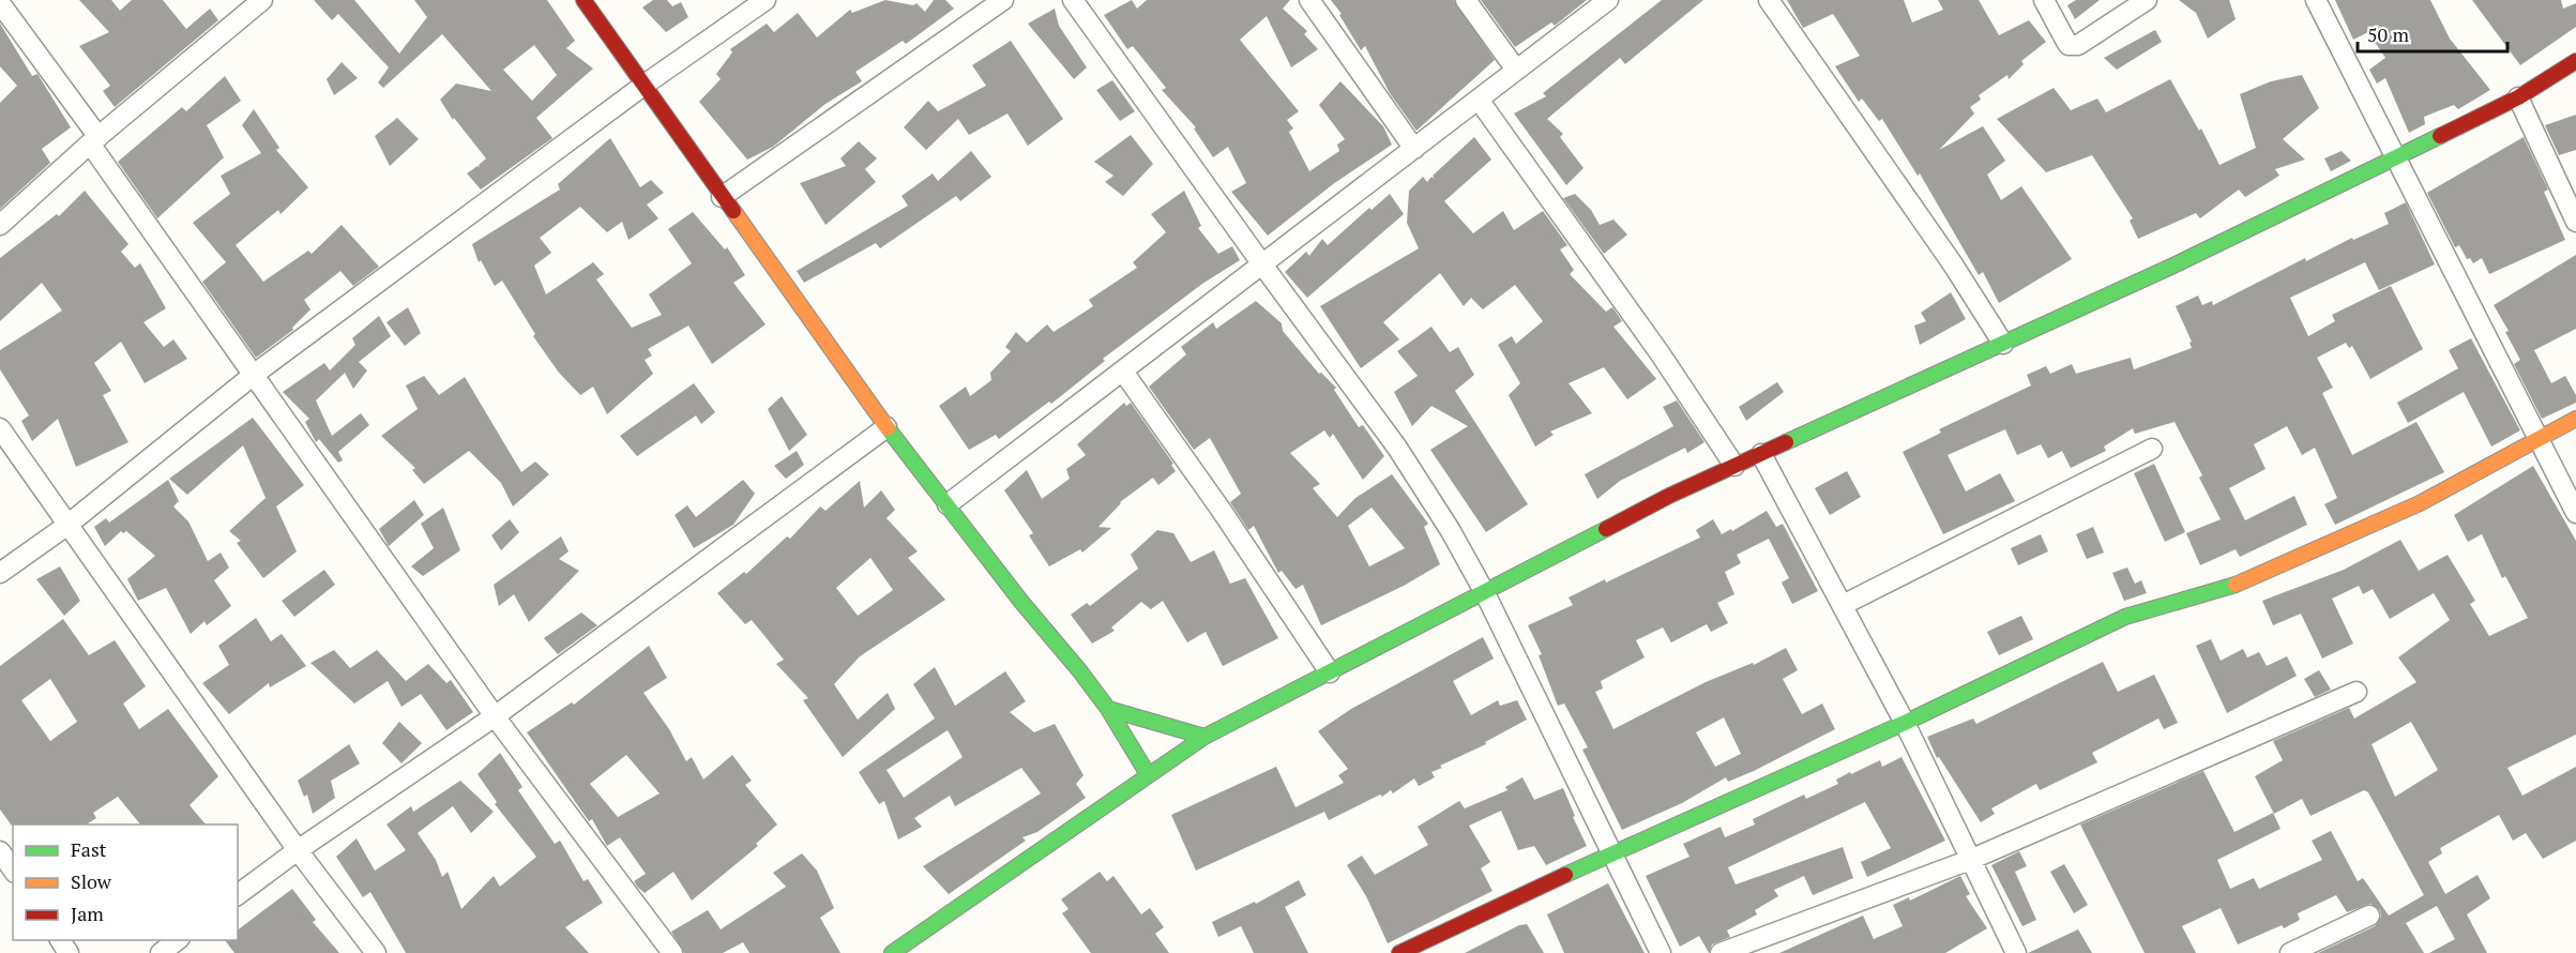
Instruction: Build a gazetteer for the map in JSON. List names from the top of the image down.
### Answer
{
  "legend": ["Fast", "Slow", "Jam"],
  "scale_bar": "50 m"
}
